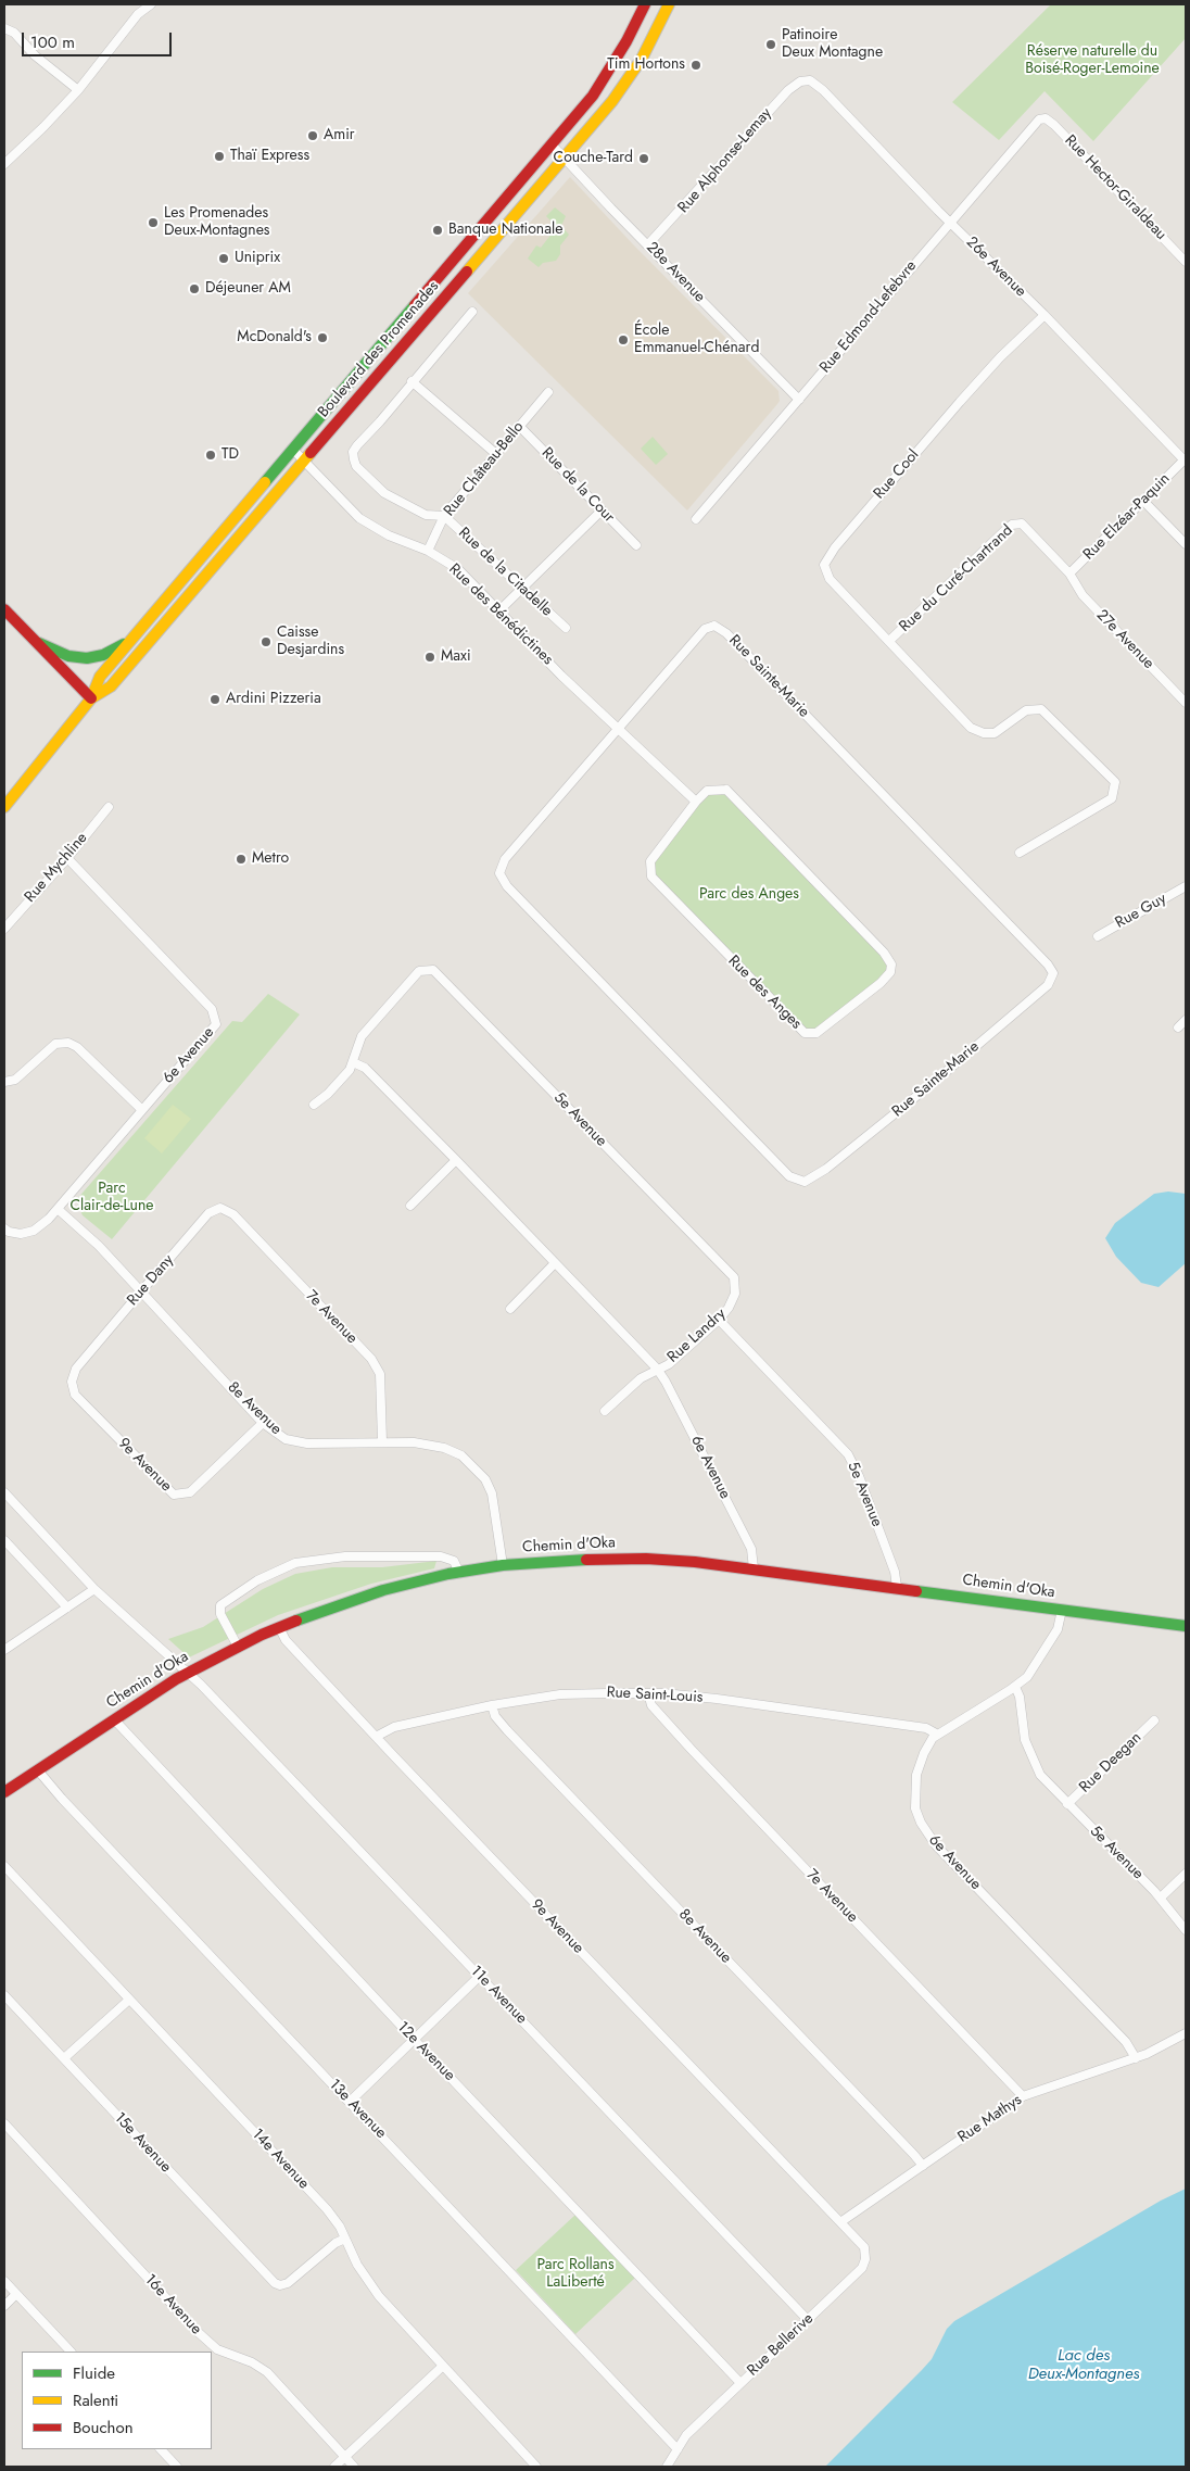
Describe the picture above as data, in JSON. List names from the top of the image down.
{
  "streets": {
    "street": [
      "Rue Alphonse-Lemay",
      "Rue Hector-Giraldeau",
      "26e Avenue",
      "28e Avenue",
      "Rue Edmond-Lefebvre",
      "Boulevard des Promenades",
      "Rue Château-Bello",
      "Rue Cool",
      "Rue de la Cour",
      "Rue Elzéar-Paquin",
      "Rue de la Citadelle",
      "Rue du Curé-Chartrand",
      "Rue des Bénédictines",
      "27e Avenue",
      "Rue Sainte-Marie",
      "Rue Mychline",
      "Rue Guy",
      "Rue des Anges",
      "6e Avenue",
      "5e Avenue",
      "Rue Dany",
      "7e Avenue",
      "Rue Landry",
      "8e Avenue",
      "9e Avenue",
      "Chemin d'Oka",
      "Rue Saint-Louis",
      "Rue Deegan",
      "11e Avenue",
      "12e Avenue",
      "13e Avenue",
      "Rue Mathys",
      "15e Avenue",
      "14e Avenue",
      "16e Avenue",
      "Rue Bellerive"
    ]
  },
  "crossings": [
    ["Rue Alphonse-Lemay", "26e Avenue"],
    ["Rue Alphonse-Lemay", "28e Avenue"],
    ["Rue Hector-Giraldeau", "Rue Edmond-Lefebvre"],
    ["26e Avenue", "Rue Edmond-Lefebvre"],
    ["26e Avenue", "Rue Cool"],
    ["26e Avenue", "Rue Elzéar-Paquin"],
    ["28e Avenue", "Rue Edmond-Lefebvre"],
    ["28e Avenue", "Boulevard des Promenades"],
    ["Boulevard des Promenades", "Rue des Bénédictines"],
    ["Rue Château-Bello", "Rue de la Cour"],
    ["Rue Château-Bello", "Rue de la Citadelle"],
    ["Rue Château-Bello", "Rue des Bénédictines"],
    ["Rue Cool", "Rue du Curé-Chartrand"],
    ["Rue Elzéar-Paquin", "Rue du Curé-Chartrand"],
    ["Rue Elzéar-Paquin", "27e Avenue"],
    ["Rue du Curé-Chartrand", "27e Avenue"],
    ["Rue des Bénédictines", "Rue Sainte-Marie"],
    ["Rue des Bénédictines", "Rue des Anges"],
    ["Rue Mychline", "6e Avenue"],
    ["6e Avenue", "5e Avenue"],
    ["6e Avenue", "Rue Landry"],
    ["6e Avenue", "8e Avenue"],
    ["6e Avenue", "Chemin d'Oka"],
    ["6e Avenue", "Rue Saint-Louis"],
    ["6e Avenue", "Rue Mathys"],
    ["5e Avenue", "Rue Landry"],
    ["5e Avenue", "Chemin d'Oka"],
    ["5e Avenue", "Rue Deegan"],
    ["Rue Dany", "7e Avenue"],
    ["Rue Dany", "8e Avenue"],
    ["Rue Dany", "9e Avenue"],
    ["7e Avenue", "8e Avenue"],
    ["7e Avenue", "Rue Saint-Louis"],
    ["7e Avenue", "Rue Mathys"],
    ["8e Avenue", "9e Avenue"],
    ["8e Avenue", "Chemin d'Oka"],
    ["8e Avenue", "Rue Saint-Louis"],
    ["8e Avenue", "Rue Mathys"],
    ["9e Avenue", "Chemin d'Oka"],
    ["9e Avenue", "Rue Saint-Louis"],
    ["9e Avenue", "Rue Mathys"],
    ["9e Avenue", "Rue Bellerive"],
    ["Chemin d'Oka", "11e Avenue"],
    ["Chemin d'Oka", "12e Avenue"],
    ["Chemin d'Oka", "13e Avenue"],
    ["11e Avenue", "Rue Bellerive"],
    ["12e Avenue", "Rue Bellerive"],
    ["13e Avenue", "Rue Bellerive"],
    ["Rue Mathys", "Rue Bellerive"],
    ["15e Avenue", "14e Avenue"]
  ],
  "water": ["Lac des Deux-Montagnes"],
  "parks": [
    "Réserve naturelle du Boisé-Roger-Lemoine",
    "Parc des Anges",
    "Parc Clair-de-Lune",
    "Parc Rollans LaLiberté"
  ],
  "places": [
    "Patinoire Deux Montagne",
    "Tim Hortons",
    "Amir",
    "Thaï Express",
    "Couche-Tard",
    "Les Promenades Deux-Montagnes",
    "Banque Nationale",
    "Uniprix",
    "Déjeuner AM",
    "McDonald's",
    "École Emmanuel-Chénard",
    "TD",
    "Caisse Desjardins",
    "Maxi",
    "Ardini Pizzeria",
    "Metro"
  ],
  "legend": ["Fluide", "Ralenti", "Bouchon"],
  "scale_bar": "100 m"
}
